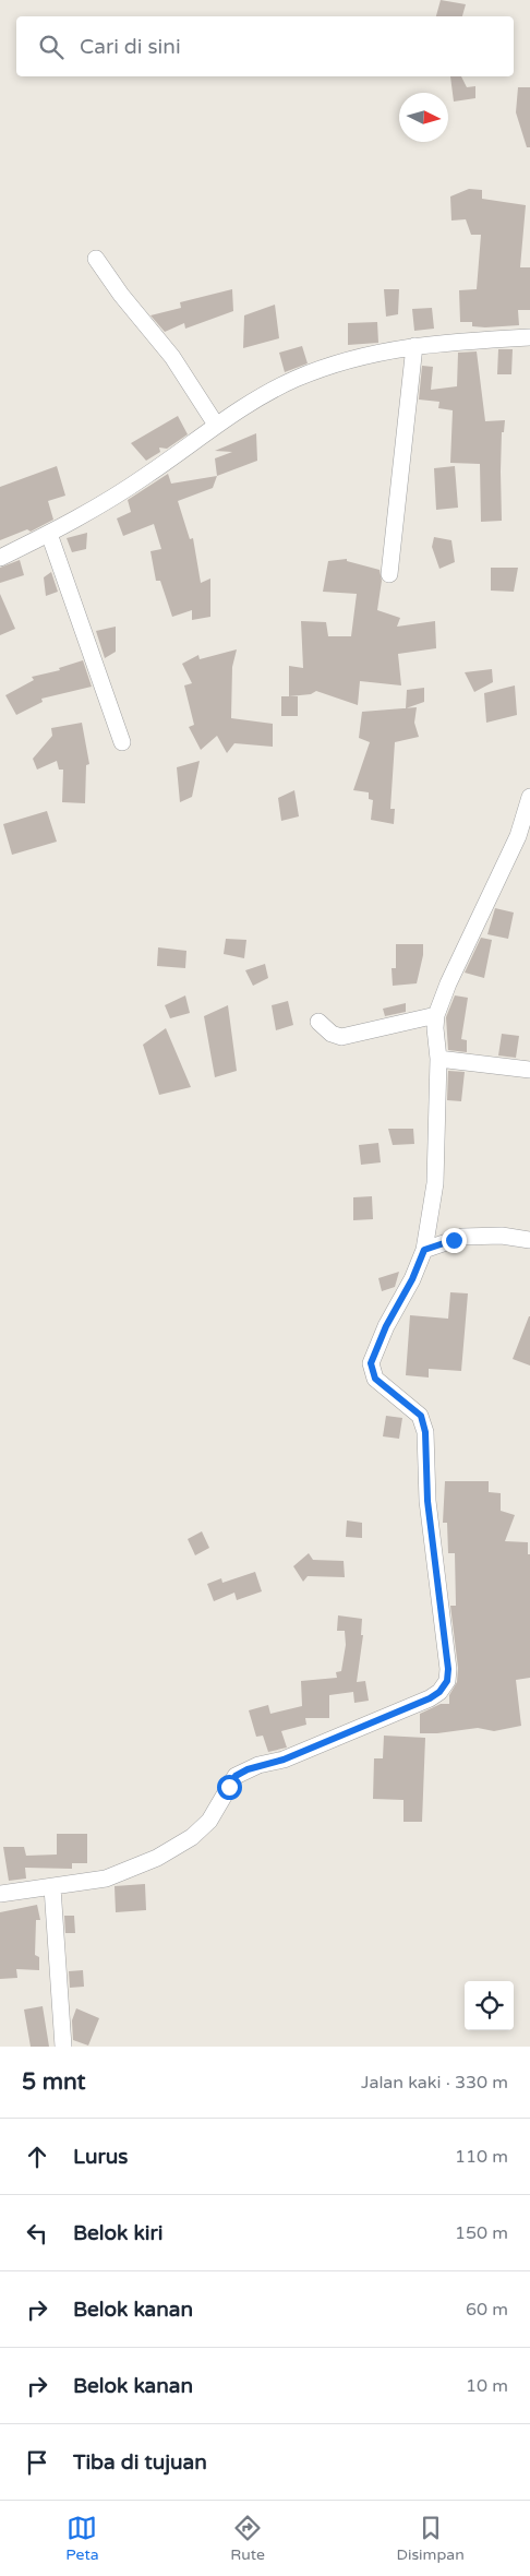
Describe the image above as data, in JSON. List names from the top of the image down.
{
  "north": "right",
  "page": {
    "search": "Cari di sini",
    "heading": ["5 mnt", "Jalan kaki · 330 m"],
    "list": [
      ["Lurus", "110 m"],
      ["Belok kiri", "150 m"],
      ["Belok kanan", "60 m"],
      ["Belok kanan", "10 m"],
      "Tiba di tujuan"
    ],
    "nav": ["Peta", "Rute", "Disimpan"]
  }
}
